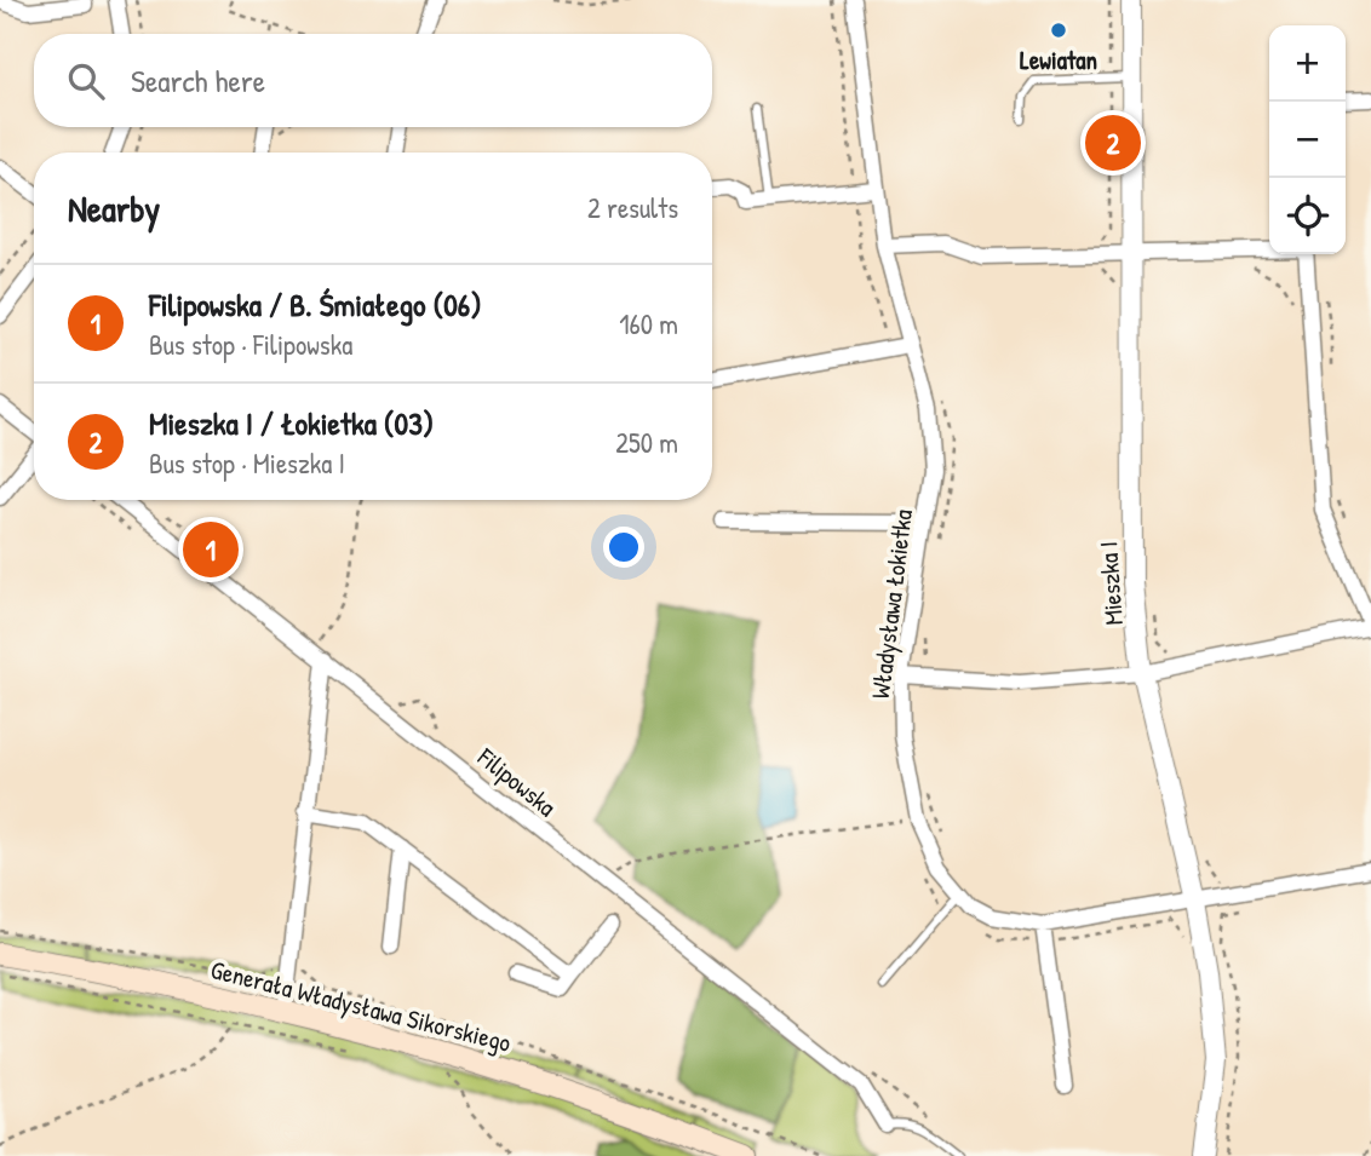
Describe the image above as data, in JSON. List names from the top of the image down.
{
  "streets": {
    "main road": ["Generała Władysława Sikorskiego"],
    "street": ["Mieszka I", "Władysława Łokietka", "Filipowska"]
  },
  "crossings": [
    ["Mieszka I", "Władysława Łokietka"]
  ],
  "places": ["Lewiatan"],
  "page": {
    "map_buttons": ["+", "−"],
    "search": "Search here",
    "pins": ["2", "1"],
    "heading": ["Nearby", "2 results"],
    "list": [
      {
        "mark": "1",
        "name": "Filipowska / B. Śmiałego (06)",
        "note": "Bus stop · Filipowska",
        "value": "160 m"
      },
      {
        "mark": "2",
        "name": "Mieszka I / Łokietka (03)",
        "note": "Bus stop · Mieszka I",
        "value": "250 m"
      }
    ]
  }
}
